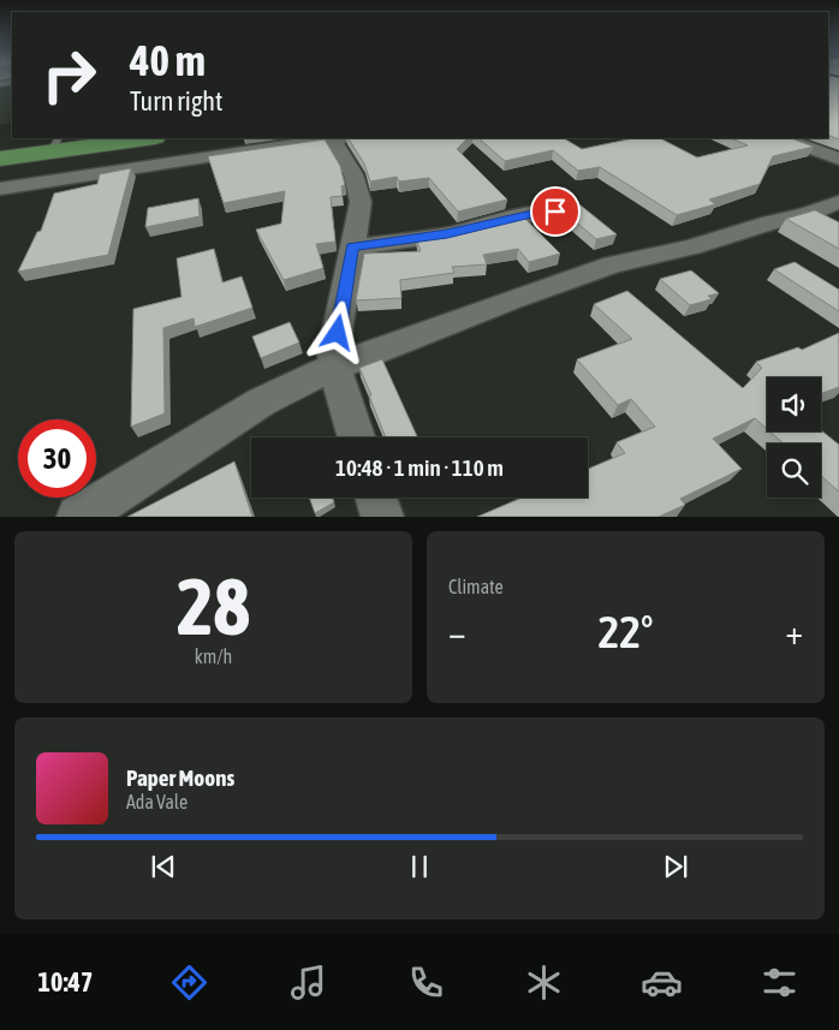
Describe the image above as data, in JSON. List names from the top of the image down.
{
  "page": {
    "turn": ["40 m", "Turn right"],
    "limit": "30",
    "trip": "10:48 · 1 min · 110 m",
    "tile": [
      ["28", "km/h"],
      "Climate"
    ],
    "heat": ["−", "22°", "+"],
    "song": ["Paper Moons", "Ada Vale"],
    "tabs": "10:47"
  }
}
